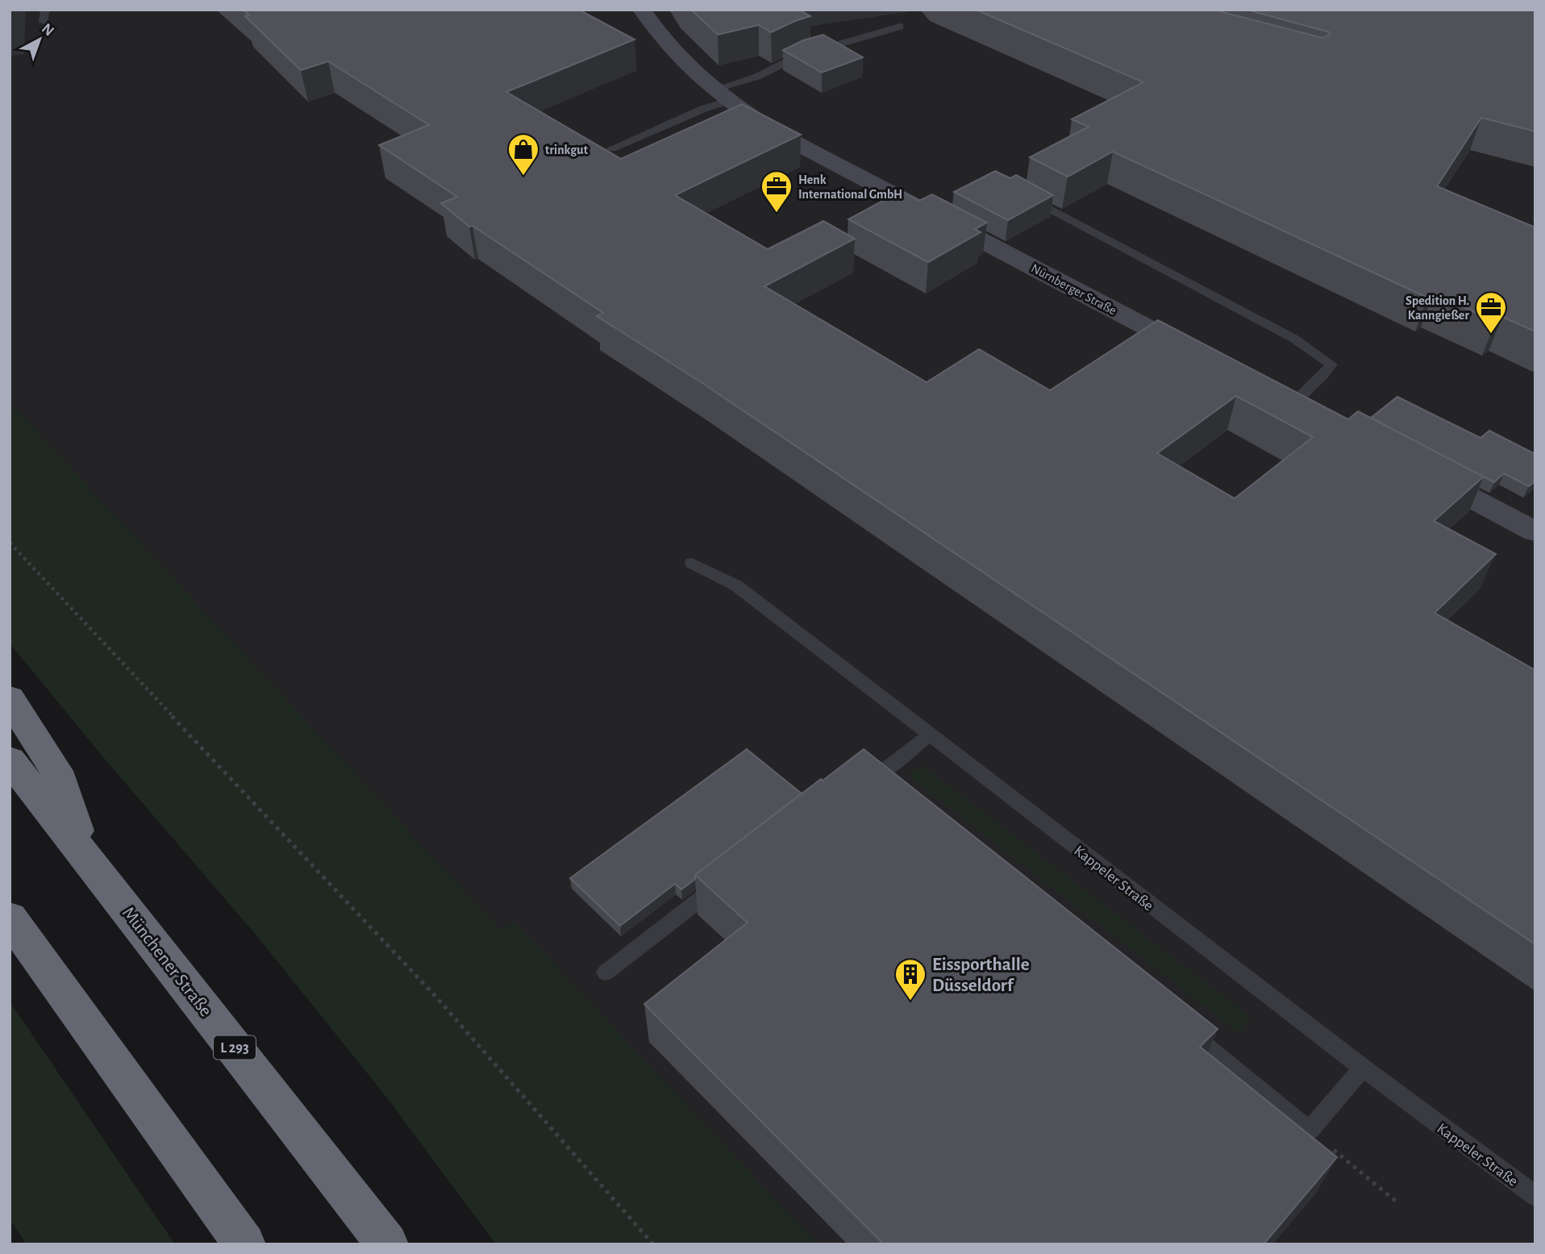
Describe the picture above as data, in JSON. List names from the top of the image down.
{
  "streets": {
    "highway": ["Münchener Straße", "L 293"],
    "street": ["Nürnberger Straße"],
    "lane": ["Kappeler Straße"]
  },
  "places": {
    "shop": ["trinkgut"],
    "office": ["Henk International GmbH", "Spedition H. Kanngießer"],
    "building": ["Eissporthalle Düsseldorf"]
  },
  "north": "top right"
}
